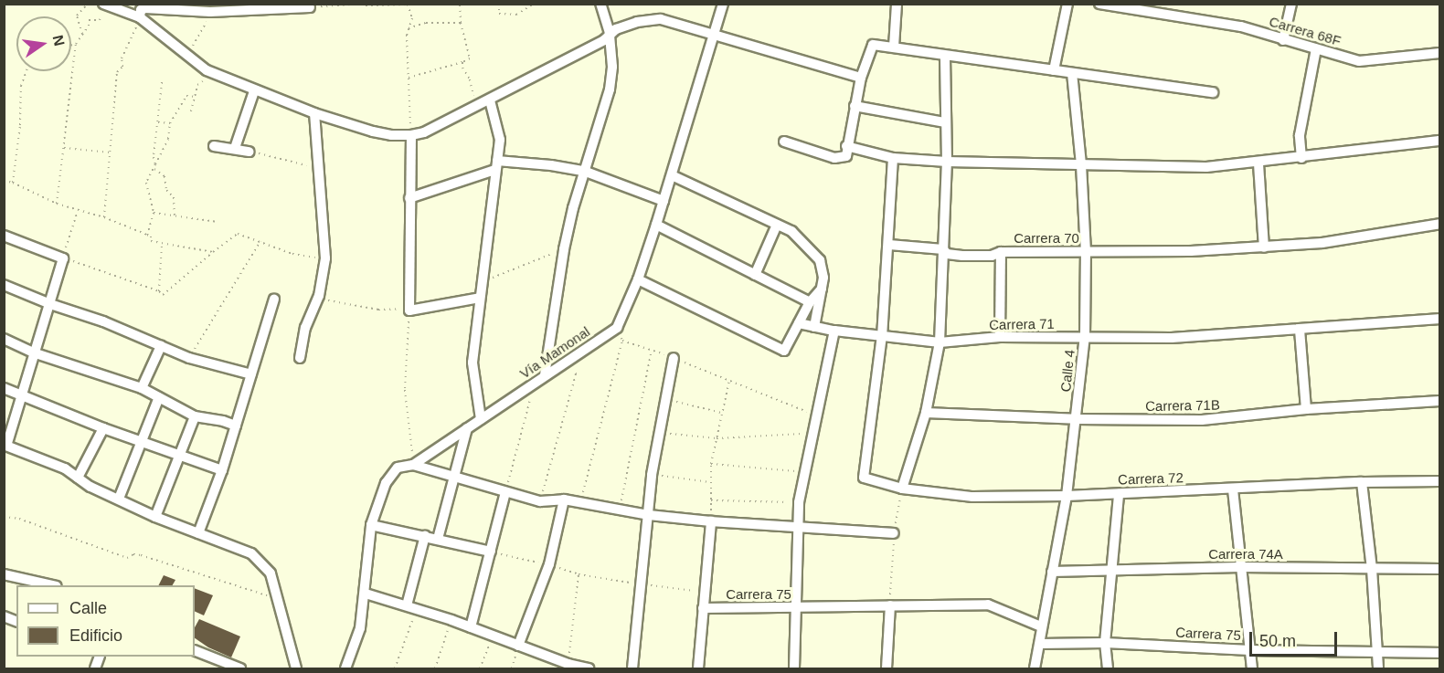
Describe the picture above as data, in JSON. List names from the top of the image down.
{
  "streets": {
    "street": [
      "Carrera 68F",
      "Carrera 70",
      "Carrera 71",
      "Vía Mamonal",
      "Calle 4",
      "Carrera 71B",
      "Carrera 72",
      "Carrera 74A",
      "Carrera 75"
    ]
  },
  "crossings": [
    ["Carrera 70", "Calle 4"],
    ["Carrera 71", "Calle 4"],
    ["Carrera 71", "Carrera 72"],
    ["Calle 4", "Carrera 71B"],
    ["Calle 4", "Carrera 72"],
    ["Calle 4", "Carrera 74A"],
    ["Calle 4", "Carrera 75"]
  ],
  "legend": ["Calle", "Edificio"],
  "scale_bar": "50 m",
  "north": "right"
}
